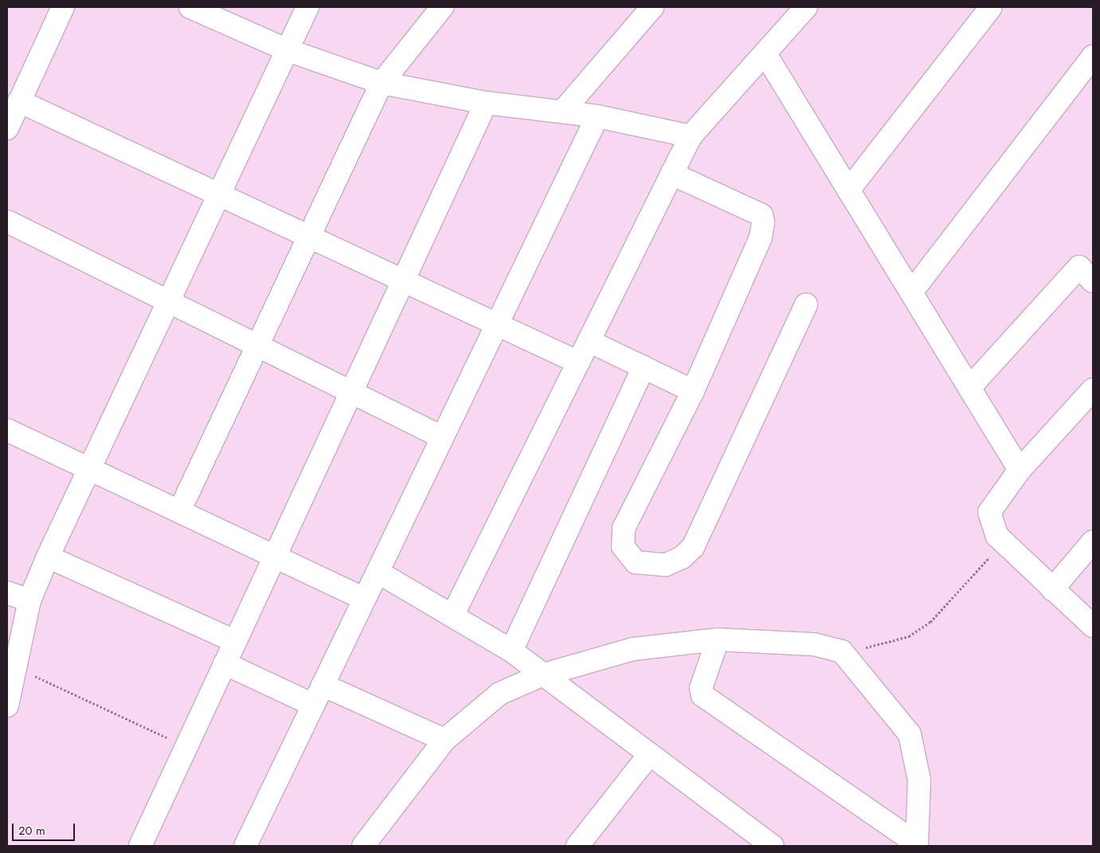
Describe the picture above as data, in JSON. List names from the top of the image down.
{
  "scale_bar": "20 m"
}
